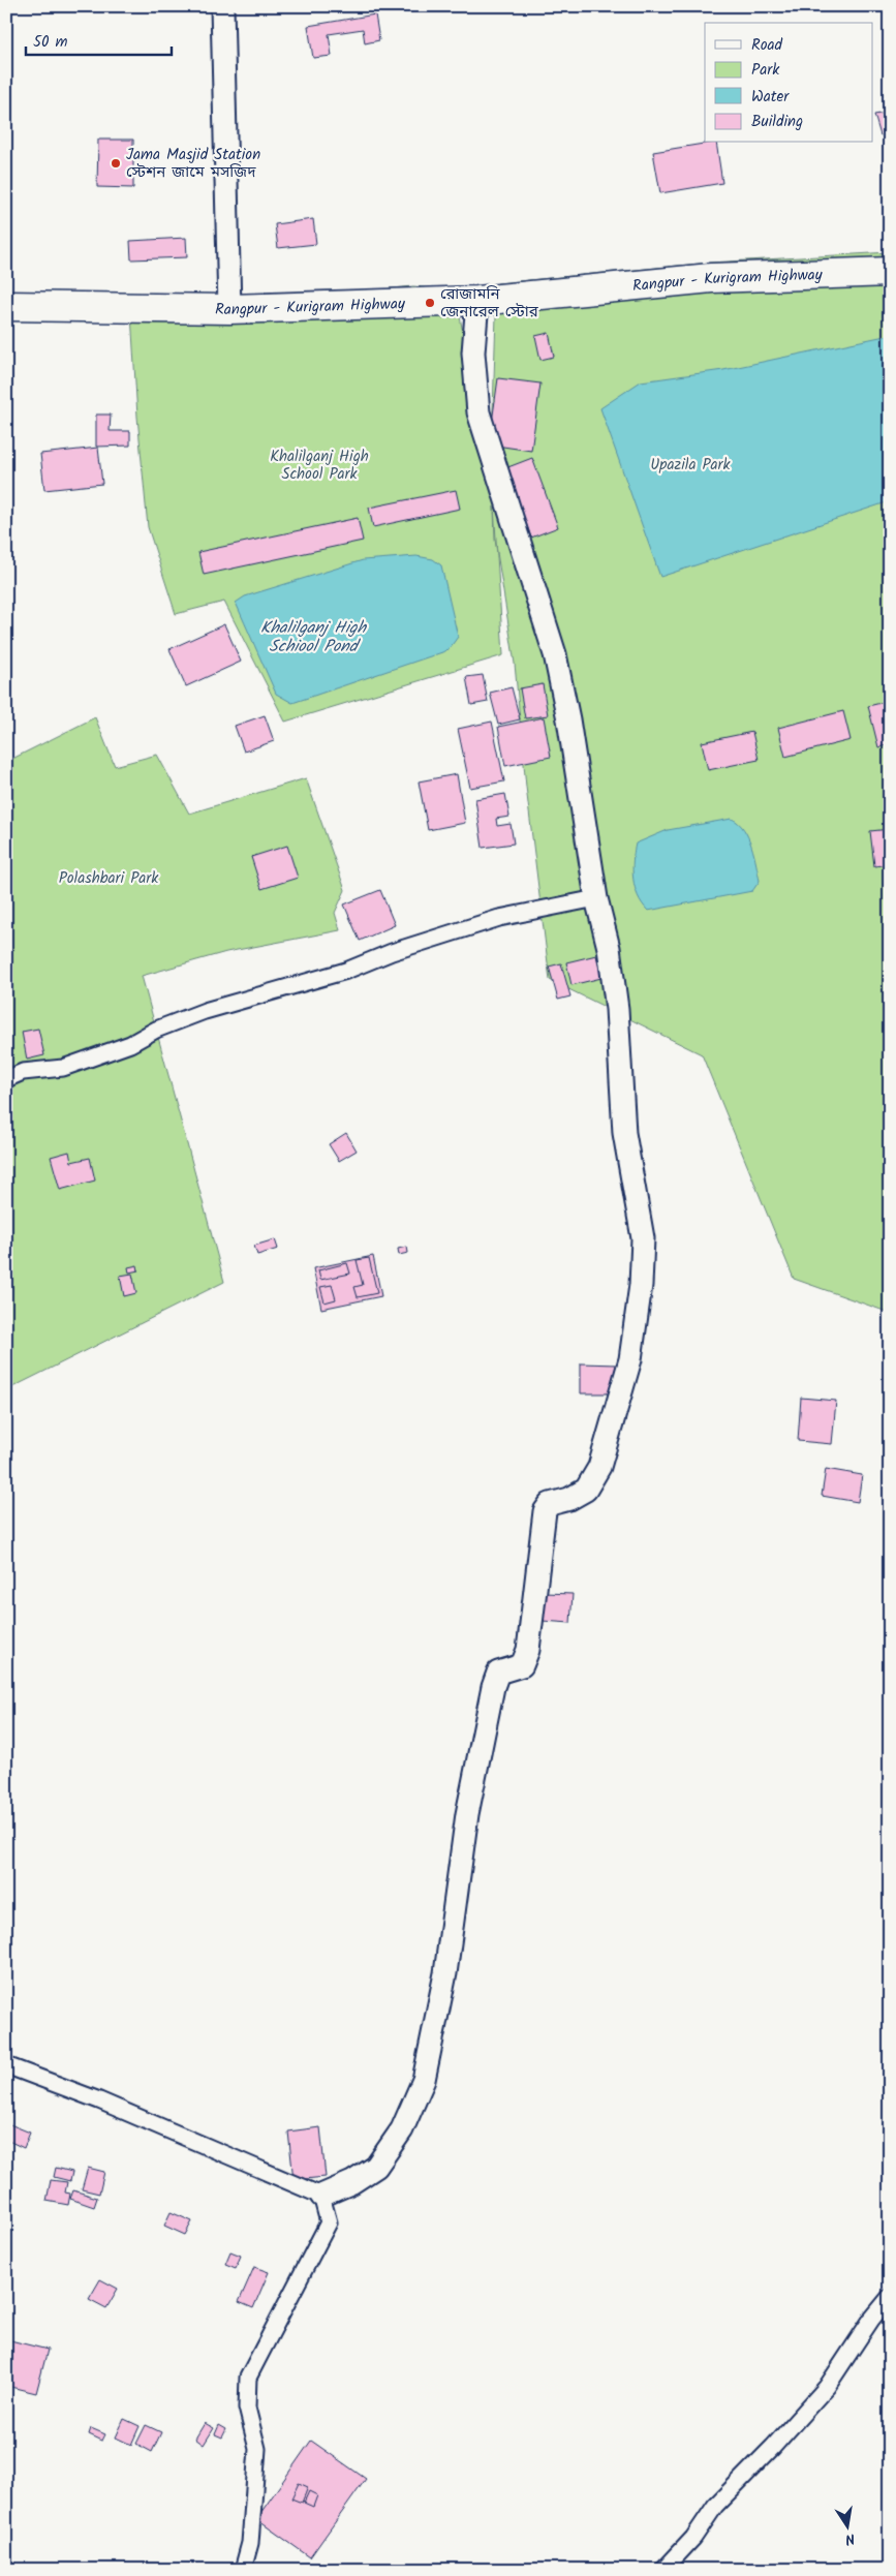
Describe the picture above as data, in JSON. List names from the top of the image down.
{
  "streets": {
    "highway": ["Rangpur - Kurigram Highway"]
  },
  "water": ["Khalilganj High Schiool Pond"],
  "parks": ["Khalilganj High School Park", "Upazila Park", "Polashbari Park"],
  "places": ["Jama Masjid Station স্টেশন জামে মসজিদ", "রোজামনি জেনারেল স্টোর"],
  "legend": [
    "Road",
    "Park",
    "Water",
    "Building"
  ],
  "scale_bar": "50 m",
  "north": "bottom"
}
